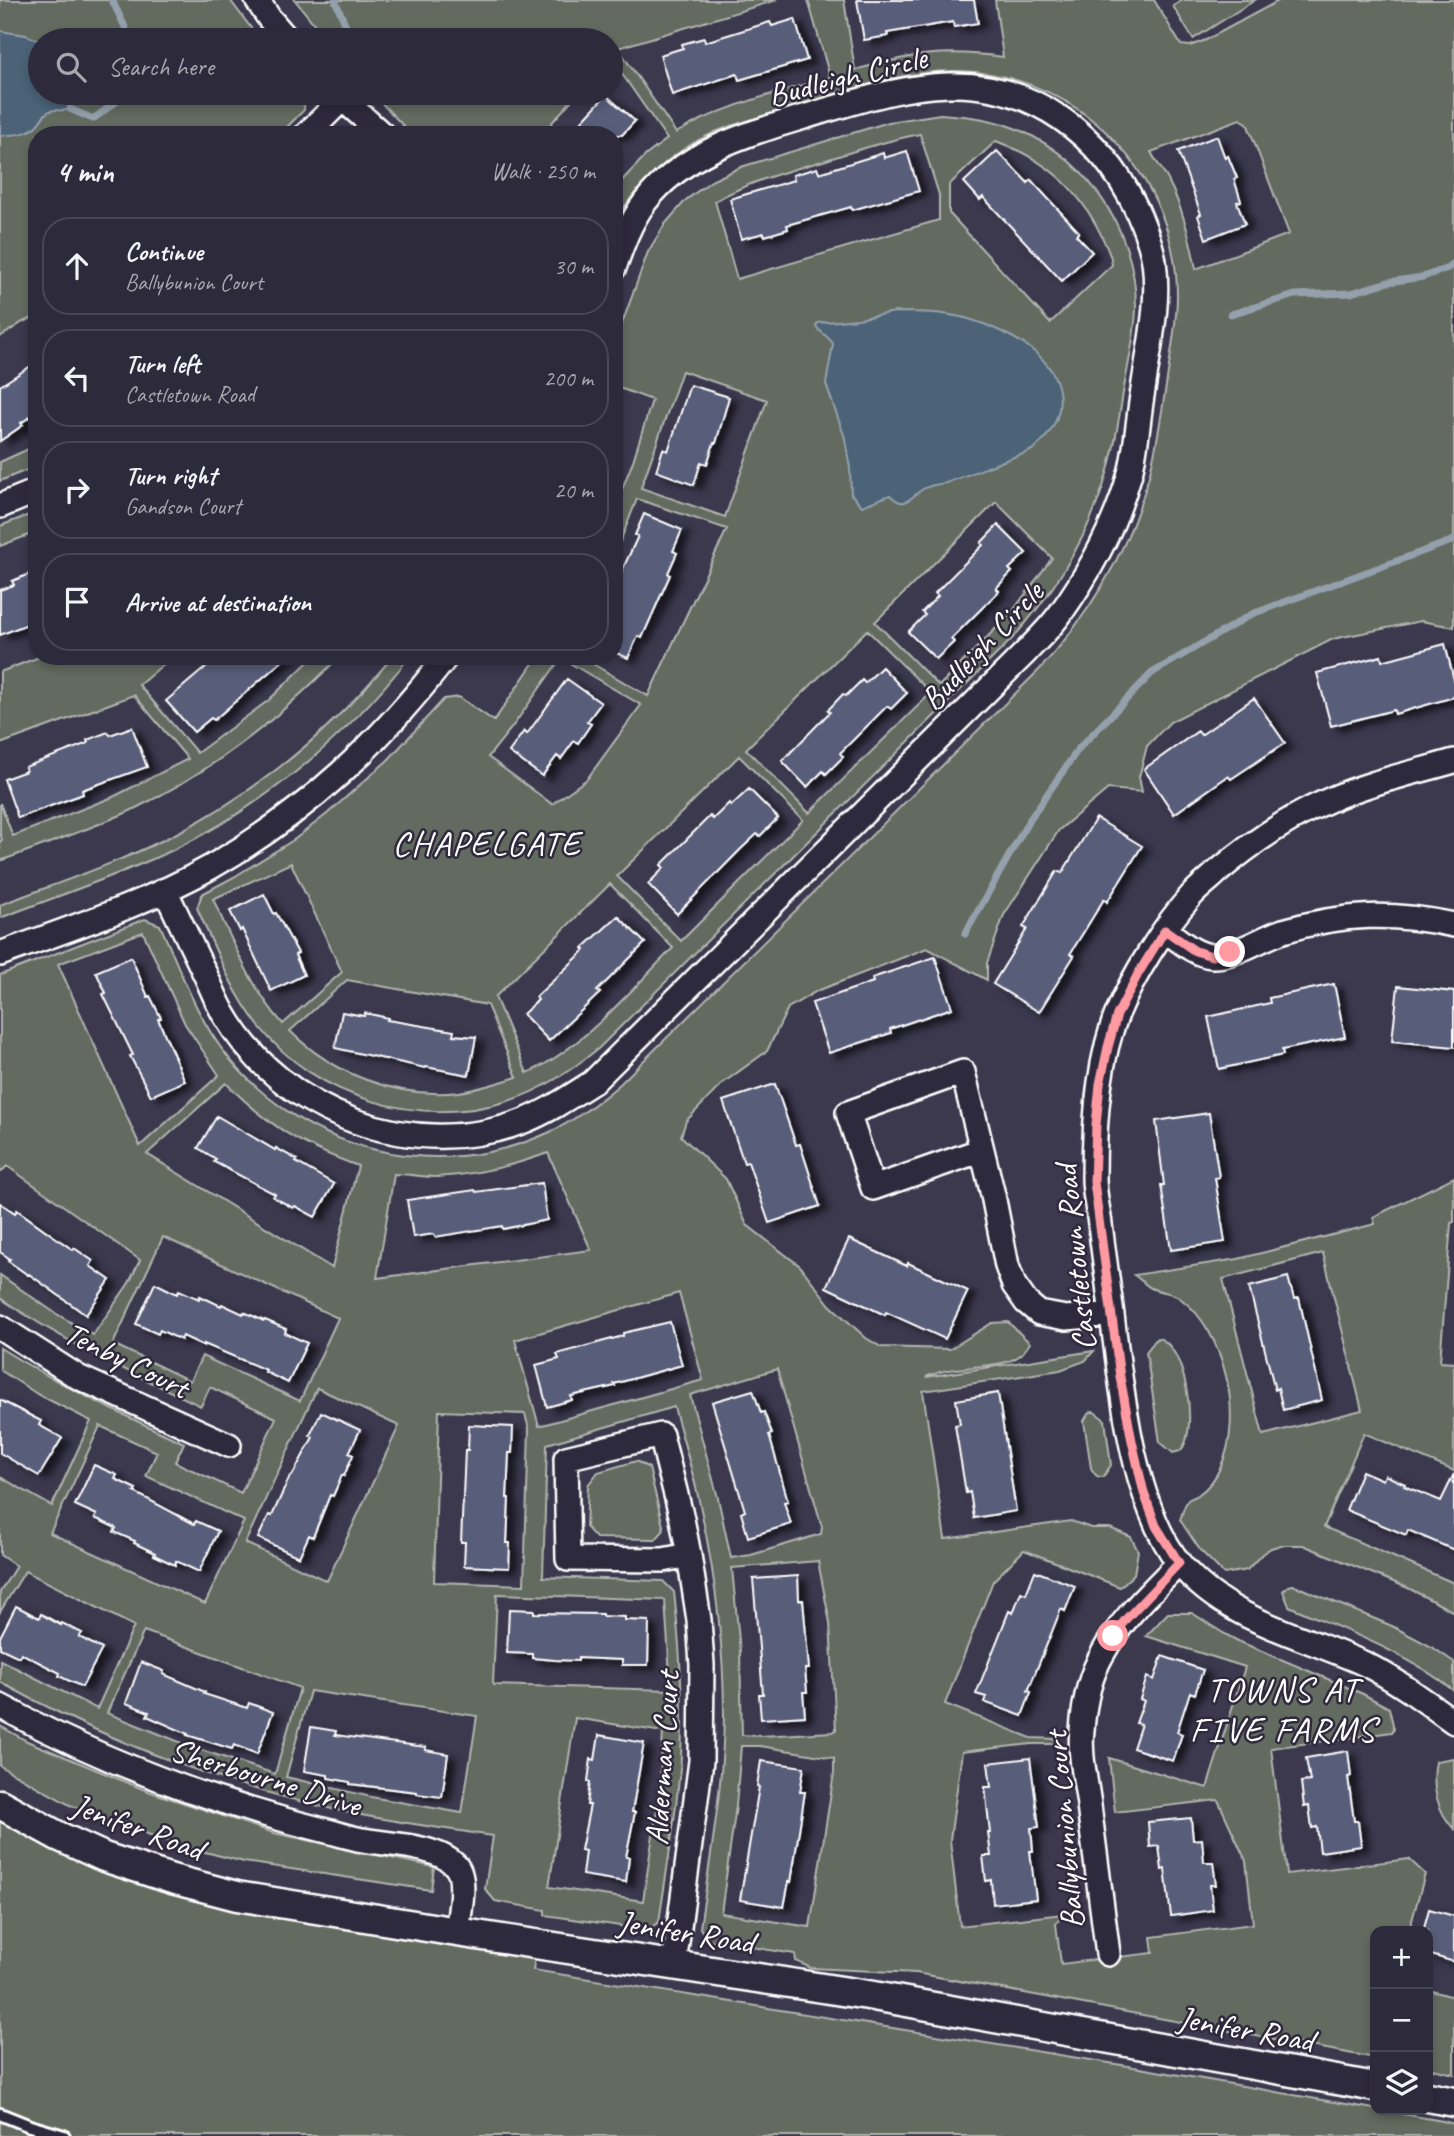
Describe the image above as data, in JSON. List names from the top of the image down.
{
  "streets": {
    "street": [
      "Budleigh Circle",
      "Castletown Road",
      "Tenby Court",
      "Alderman Court",
      "Sherbourne Drive",
      "Jenifer Road",
      "Ballybunion Court"
    ]
  },
  "crossings": [
    ["Castletown Road", "Ballybunion Court"],
    ["Alderman Court", "Jenifer Road"],
    ["Sherbourne Drive", "Jenifer Road"]
  ],
  "districts": ["CHAPELGATE", "TOWNS AT FIVE FARMS"],
  "page": {
    "search": "Search here",
    "heading": ["4 min", "Walk · 250 m"],
    "list": [
      ["Continue", "Ballybunion Court", "30 m"],
      ["Turn left", "Castletown Road", "200 m"],
      ["Turn right", "Gandson Court", "20 m"],
      "Arrive at destination"
    ],
    "map_buttons": ["+", "−"]
  }
}
